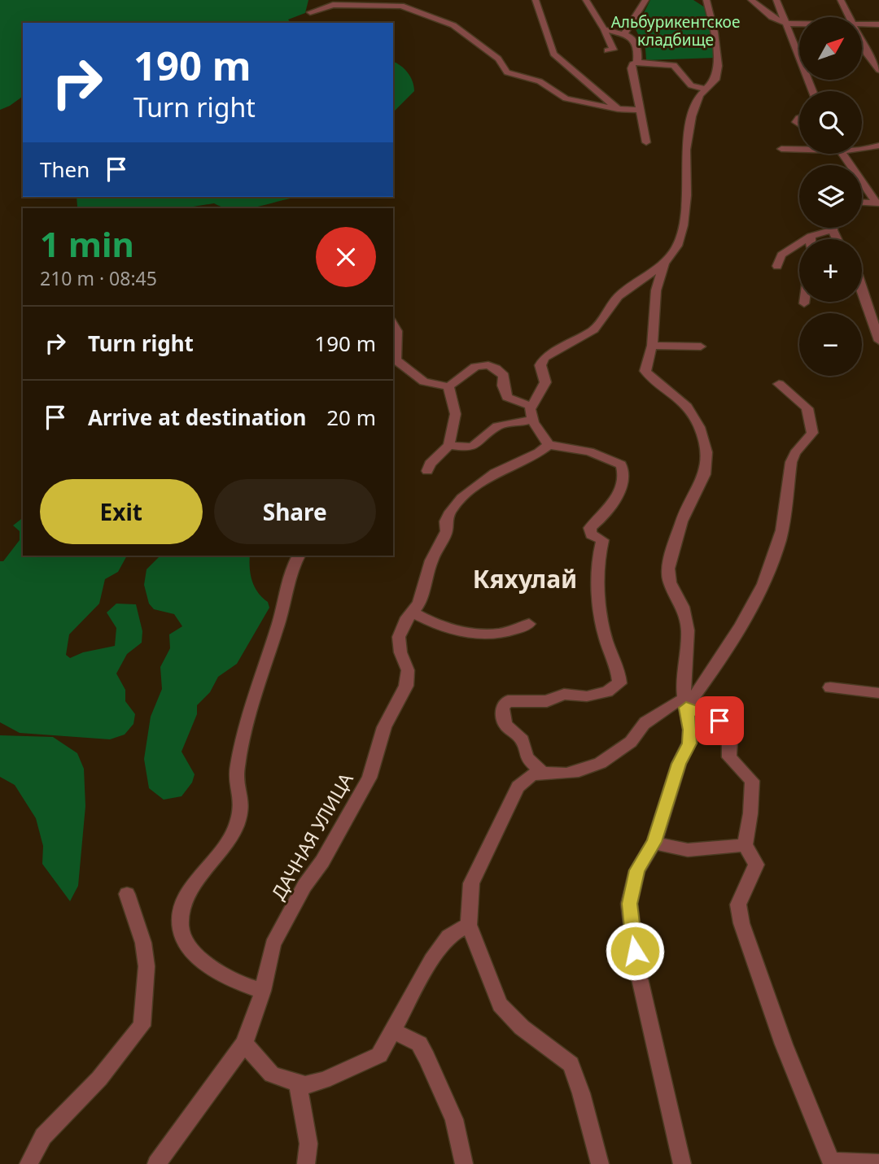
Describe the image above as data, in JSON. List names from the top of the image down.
{
  "streets": {
    "street": ["ДАЧНАЯ УЛИЦА"]
  },
  "districts": ["Кяхулай"],
  "parks": ["Альбурикентское кладбище"],
  "north": "top right",
  "page": {
    "map_buttons": ["+", "−"],
    "turn": ["190 m", "Turn right"],
    "then": "Then",
    "heading": ["1 min", "210 m · 08:45"],
    "list": [
      {
        "name": "Turn right",
        "value": "190 m"
      },
      {
        "name": "Arrive at destination",
        "value": "20 m"
      }
    ],
    "buttons": ["Exit", "Share"]
  }
}
